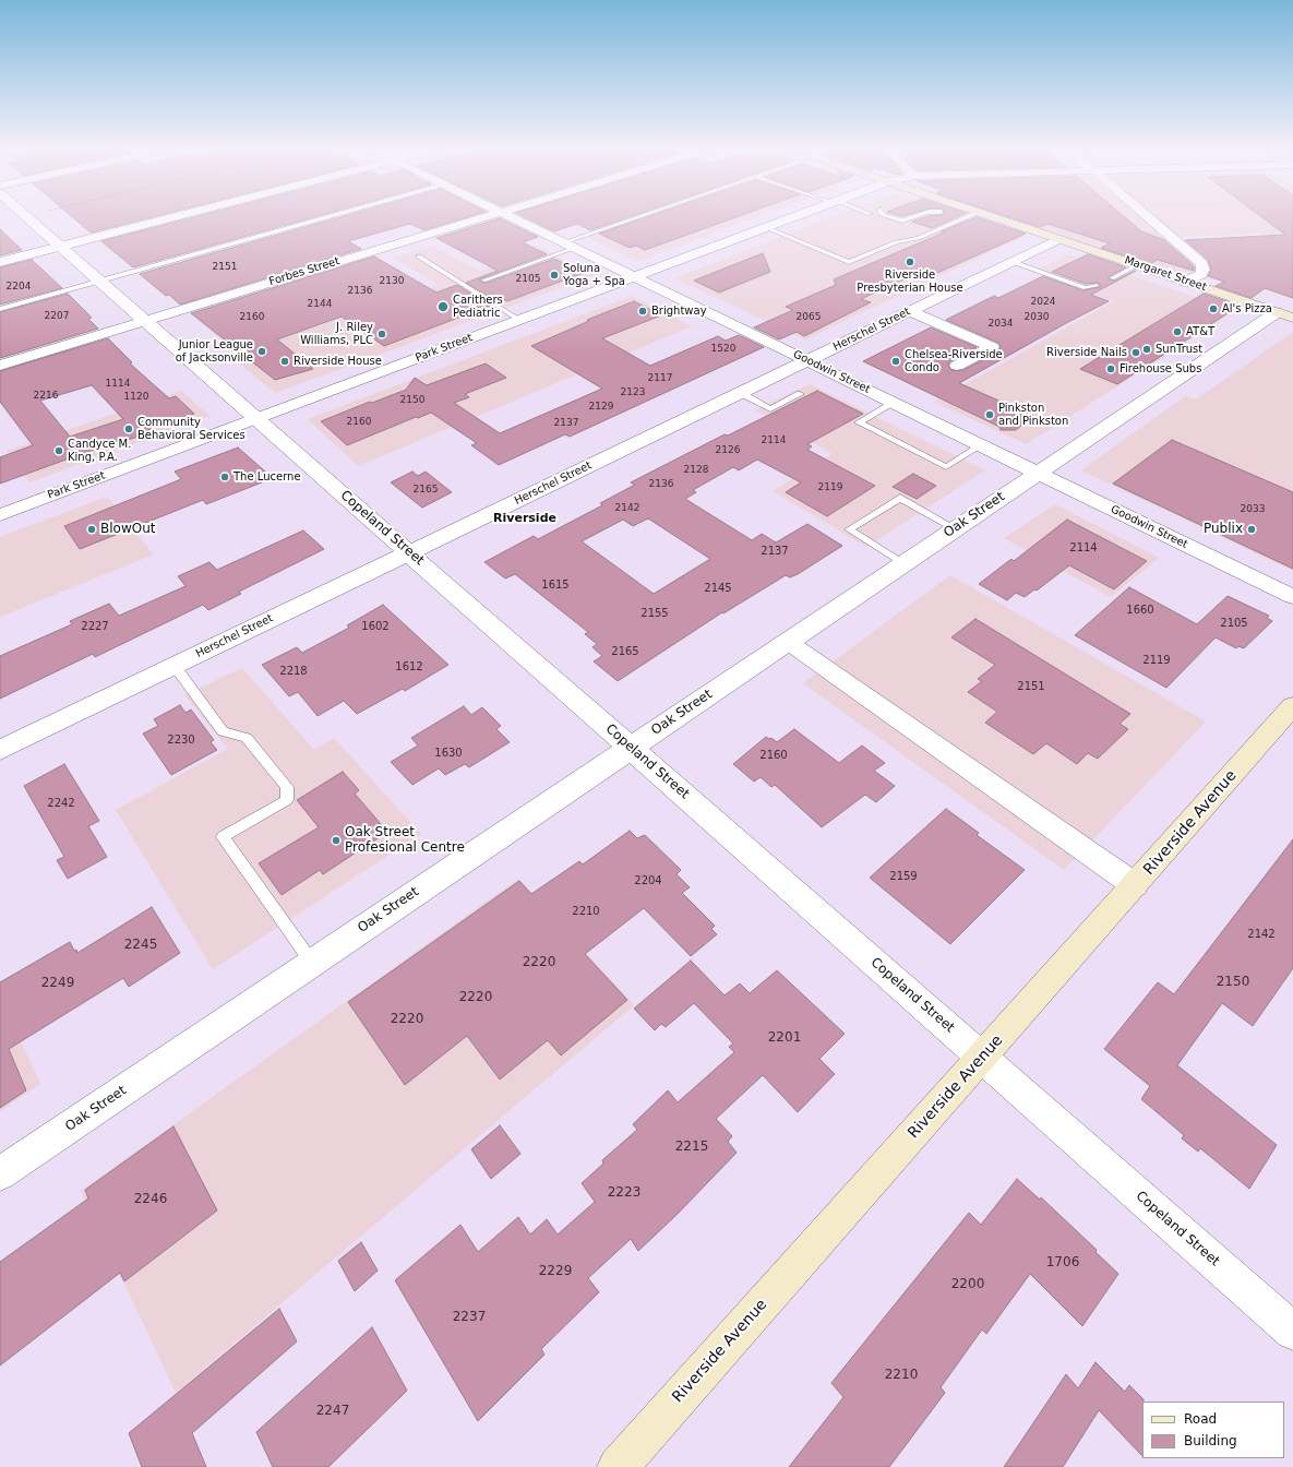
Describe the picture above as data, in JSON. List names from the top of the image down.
{
  "streets": {
    "main road": ["Margaret Street", "Riverside Avenue"],
    "street": [
      "Forbes Street",
      "Herschel Street",
      "Park Street",
      "Goodwin Street",
      "Oak Street",
      "Copeland Street"
    ]
  },
  "crossings": [
    ["Forbes Street", "Copeland Street"],
    ["Margaret Street", "Herschel Street"],
    ["Margaret Street", "Oak Street"],
    ["Herschel Street", "Goodwin Street"],
    ["Herschel Street", "Copeland Street"],
    ["Park Street", "Goodwin Street"],
    ["Park Street", "Copeland Street"],
    ["Goodwin Street", "Oak Street"],
    ["Oak Street", "Copeland Street"],
    ["Copeland Street", "Riverside Avenue"]
  ],
  "districts": ["Riverside"],
  "places": [
    "Riverside Presbyterian House",
    "Soluna Yoga + Spa",
    "Carithers Pediatric",
    "Al's Pizza",
    "Brightway",
    "AT&T",
    "J. Riley Williams, PLC",
    "SunTrust",
    "Junior League of Jacksonville",
    "Riverside Nails",
    "Riverside House",
    "Chelsea-Riverside Condo",
    "Firehouse Subs",
    "Pinkston and Pinkston",
    "Community Behavioral Services",
    "Candyce M. King, P.A.",
    "The Lucerne",
    "BlowOut",
    "Publix",
    "Oak Street Profesional Centre"
  ],
  "house_numbers": [
    "2151",
    "2105",
    "2130",
    "2204",
    "2136",
    "2024",
    "2144",
    "2207",
    "2160",
    "2065",
    "2030",
    "2034",
    "1520",
    "2117",
    "1114",
    "2123",
    "2216",
    "1120",
    "2150",
    "2129",
    "2160",
    "2137",
    "2114",
    "2126",
    "2128",
    "2136",
    "2119",
    "2165",
    "2142",
    "2033",
    "2114",
    "2137",
    "1615",
    "2145",
    "1660",
    "2155",
    "2105",
    "2227",
    "1602",
    "2165",
    "2119",
    "1612",
    "2218",
    "2151",
    "2230",
    "1630",
    "2160",
    "2242",
    "2159",
    "2204",
    "2210",
    "2142",
    "2245",
    "2220",
    "2150",
    "2249",
    "2220",
    "2220",
    "2201",
    "2215",
    "2223",
    "2246",
    "1706",
    "2229",
    "2200",
    "2237",
    "2210",
    "2247"
  ],
  "legend": ["Road", "Building"]
}
